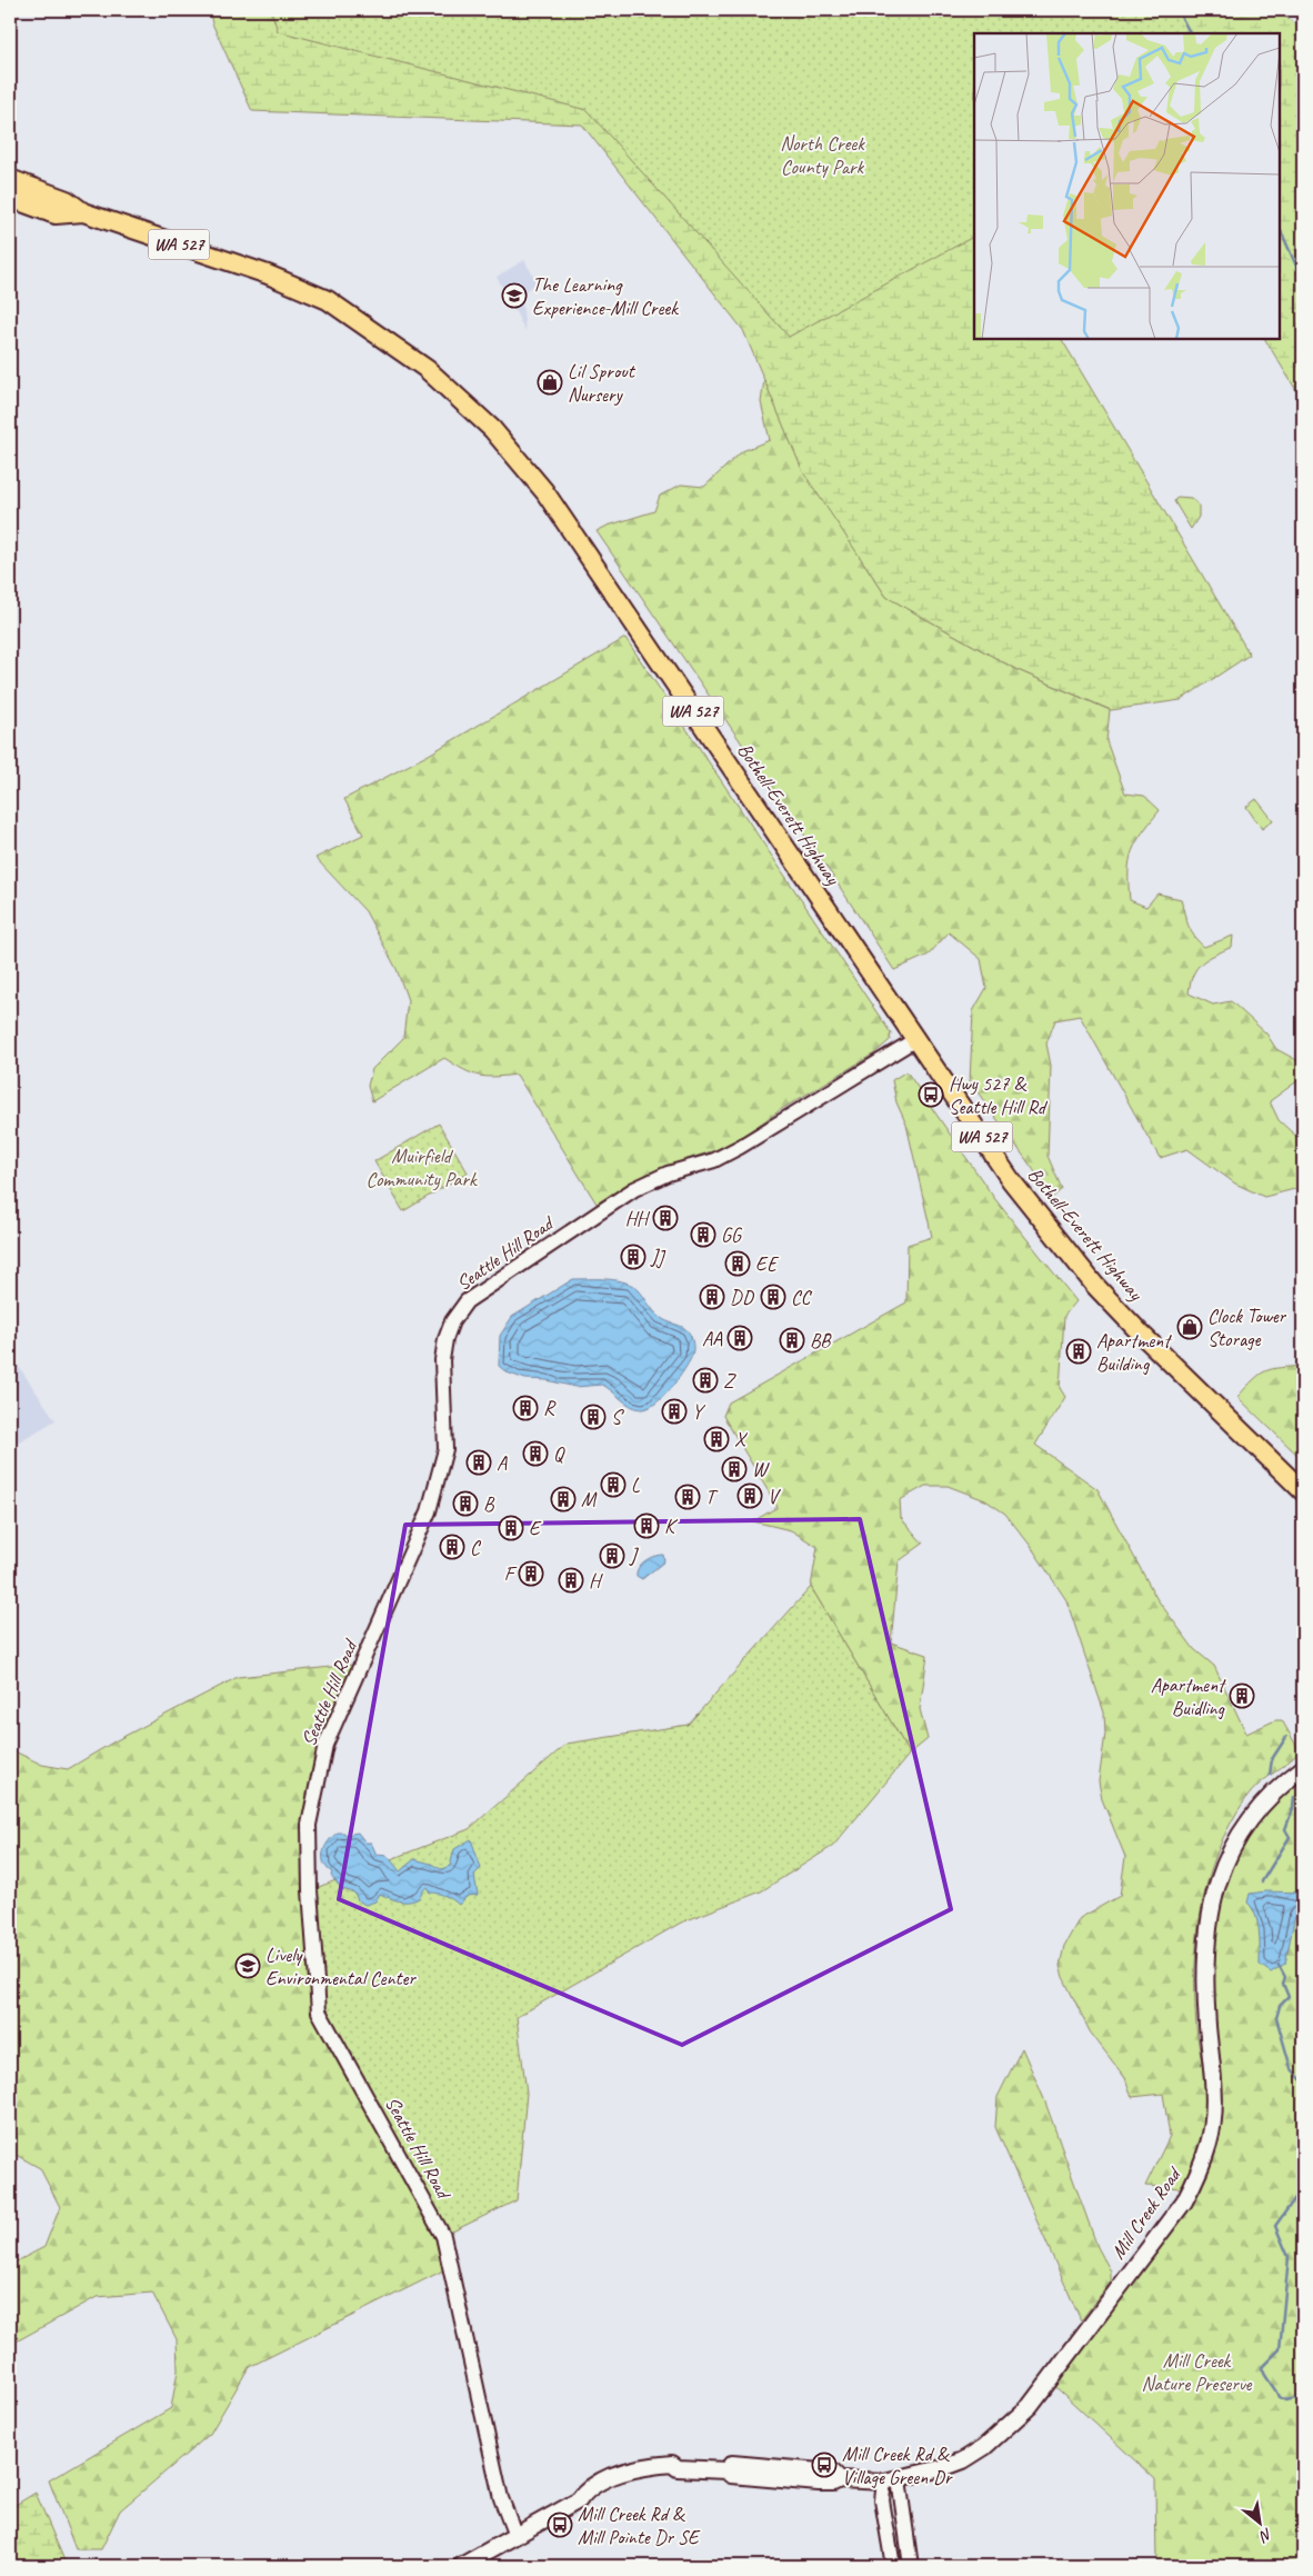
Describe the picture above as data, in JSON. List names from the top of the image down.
{
  "streets": {
    "main road": ["WA 527", "Bothell-Everett Highway", "Mill Creek Road"],
    "street": ["Seattle Hill Road"]
  },
  "crossings": [
    ["Bothell-Everett Highway", "Seattle Hill Road"],
    ["Seattle Hill Road", "Mill Creek Road"]
  ],
  "parks": ["North Creek County Park", "Muirfield Community Park", "Mill Creek Nature Preserve"],
  "places": {
    "school or university": ["The Learning Experience-Mill Creek", "Lively Environmental Center"],
    "shop": ["Lil Sprout Nursery", "Clock Tower Storage"],
    "bus stop": ["Hwy 527 & Seattle Hill Rd", "Mill Creek Rd & Village Green Dr", "Mill Creek Rd & Mill Pointe Dr SE"],
    "building": [
      "HH",
      "GG",
      "JJ",
      "EE",
      "DD",
      "CC",
      "AA",
      "BB",
      "Apartment Building",
      "Z",
      "R",
      "Y",
      "S",
      "X",
      "Q",
      "A",
      "W",
      "L",
      "V",
      "T",
      "M",
      "B",
      "K",
      "E",
      "C",
      "J",
      "F",
      "H",
      "Apartment Buidling"
    ]
  },
  "north": "bottom right"
}
